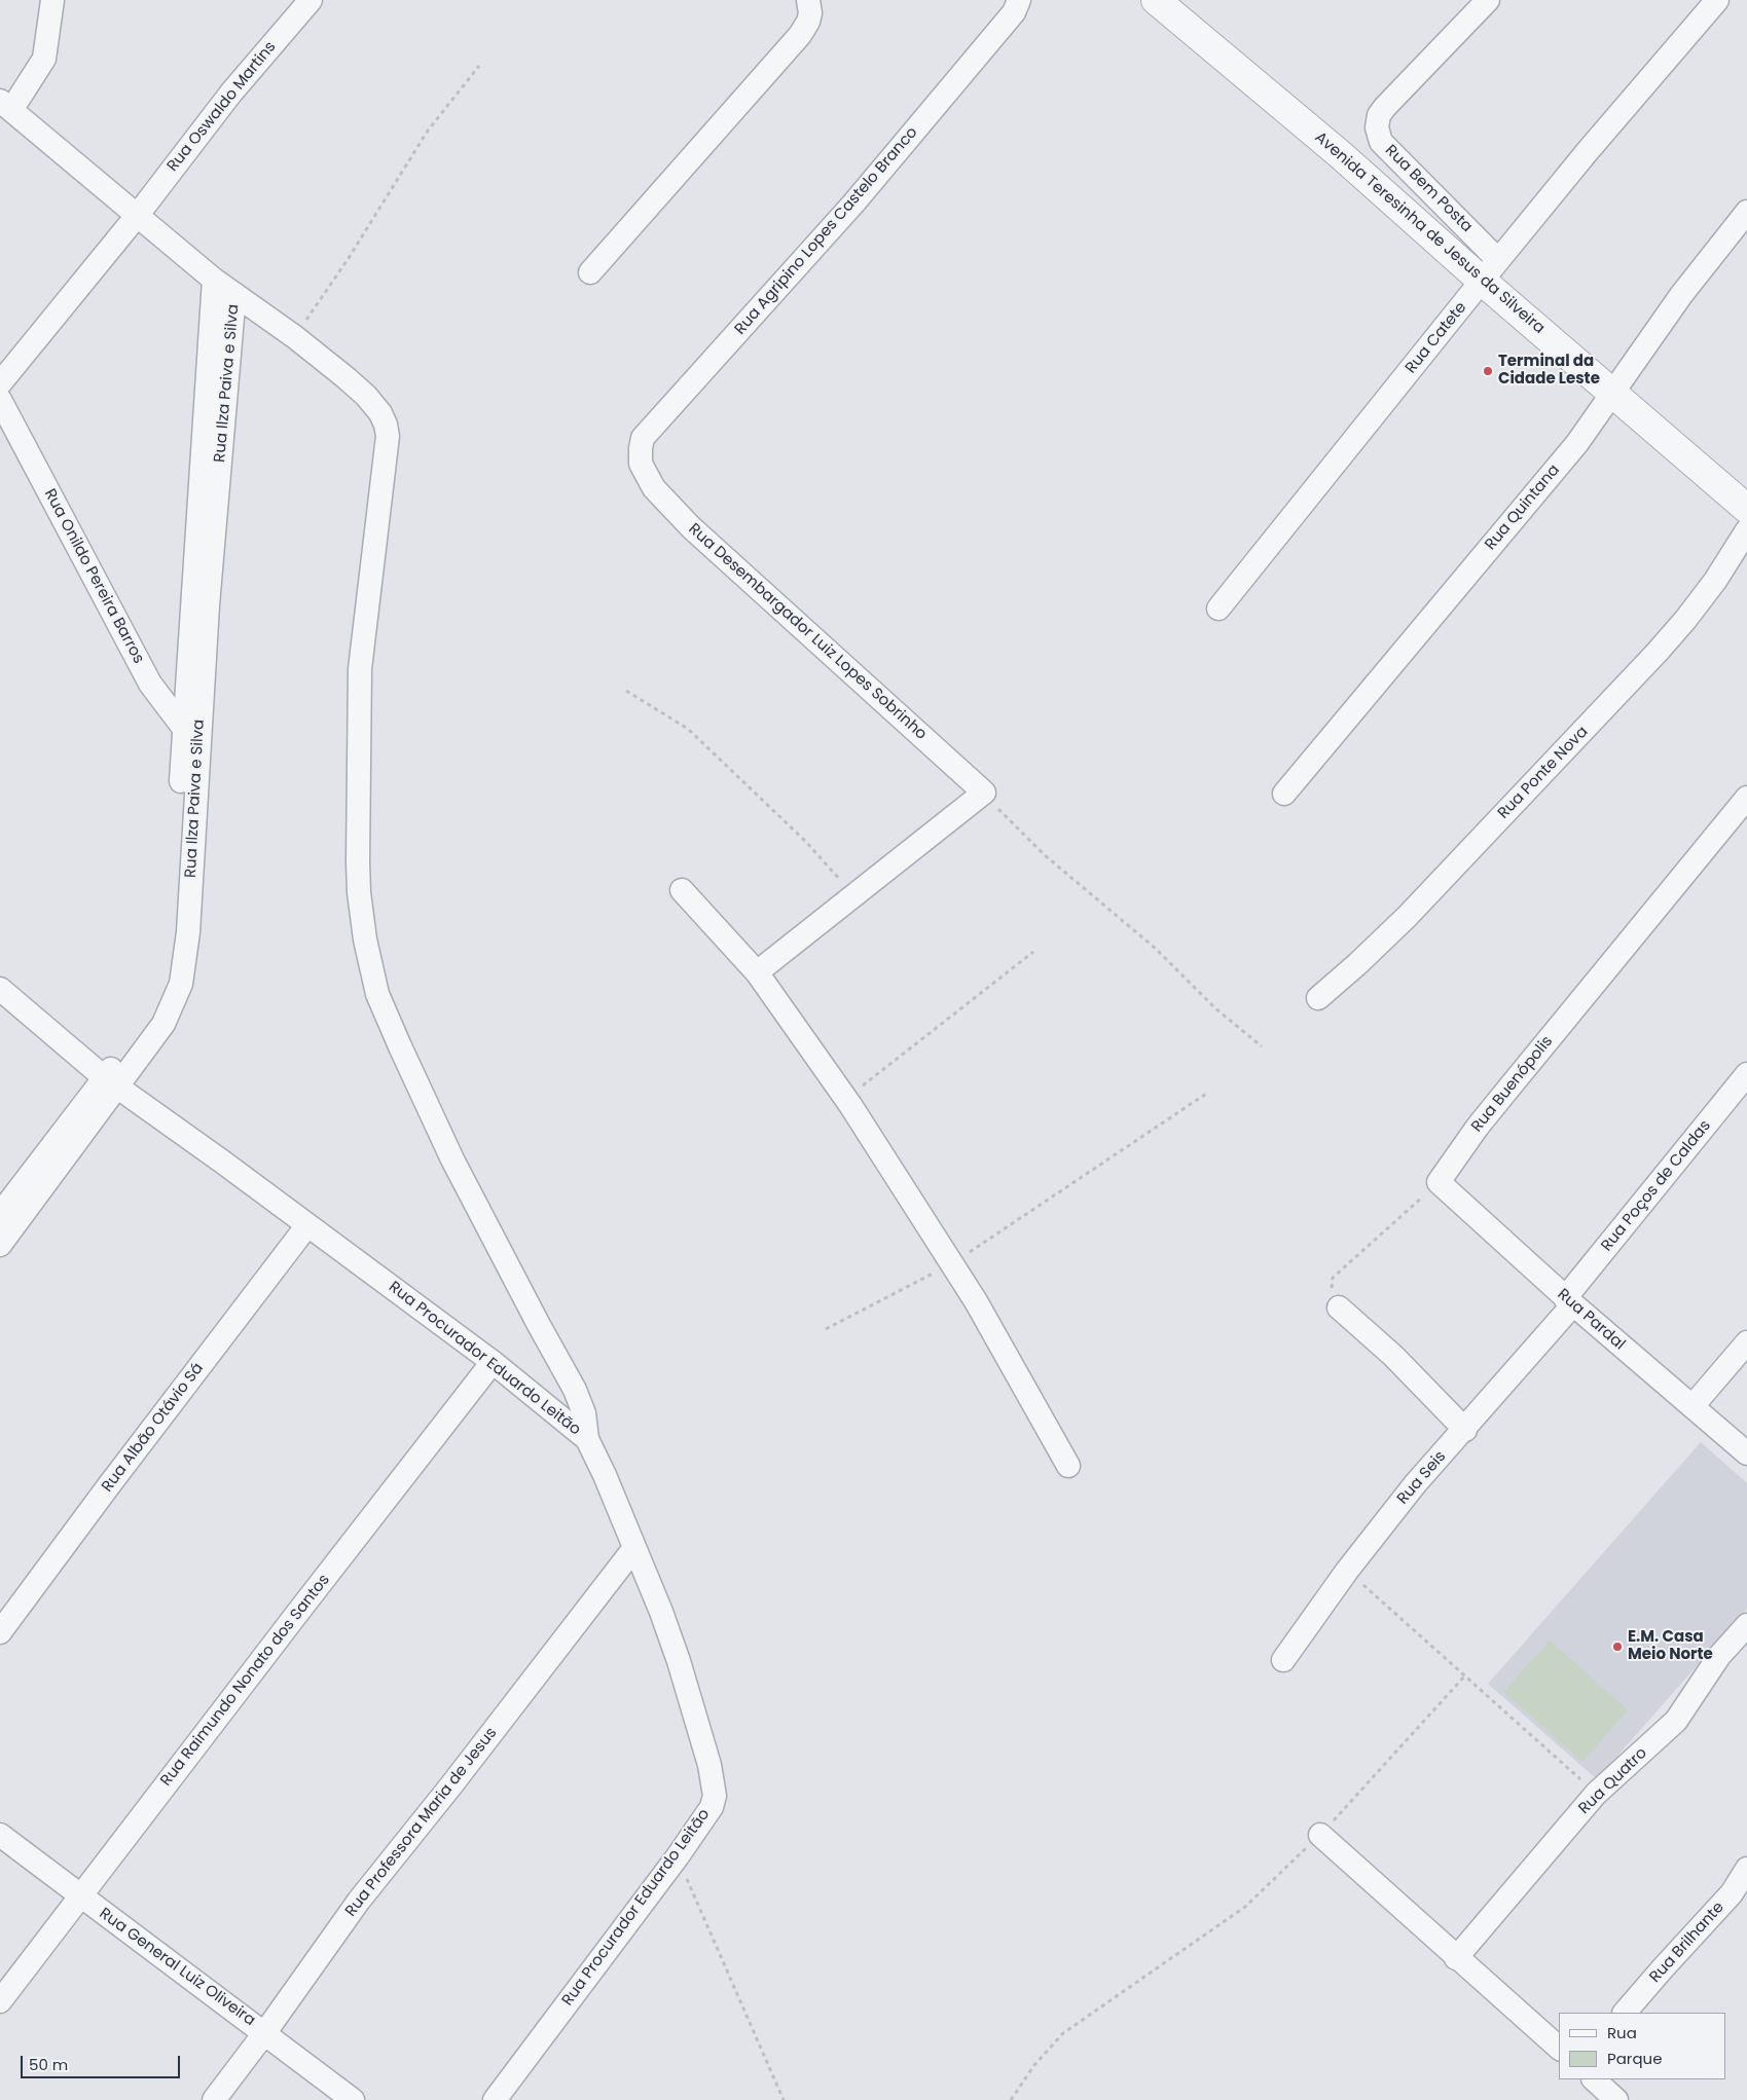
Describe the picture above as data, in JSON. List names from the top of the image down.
{
  "streets": {
    "street": [
      "Rua Oswaldo Martins",
      "Rua Bem Posta",
      "Rua Agripino Lopes Castelo Branco",
      "Avenida Teresinha de Jesus da Silveira",
      "Rua Catete",
      "Rua Ilza Paiva e Silva",
      "Rua Quintana",
      "Rua Onildo Pereira Barros",
      "Rua Desembargador Luiz Lopes Sobrinho",
      "Rua Ponte Nova",
      "Rua Buenópolis",
      "Rua Poços de Caldas",
      "Rua Pardal",
      "Rua Procurador Eduardo Leitão",
      "Rua Albão Otávio Sá",
      "Rua Seis",
      "Rua Raimundo Nonato dos Santos",
      "Rua Quatro",
      "Rua Professora Maria de Jesus",
      "Rua Brilhante",
      "Rua General Luiz Oliveira"
    ]
  },
  "crossings": [
    ["Rua Bem Posta", "Avenida Teresinha de Jesus da Silveira"],
    ["Rua Bem Posta", "Rua Catete"],
    ["Rua Agripino Lopes Castelo Branco", "Rua Desembargador Luiz Lopes Sobrinho"],
    ["Avenida Teresinha de Jesus da Silveira", "Rua Catete"],
    ["Avenida Teresinha de Jesus da Silveira", "Rua Quintana"],
    ["Rua Ilza Paiva e Silva", "Rua Onildo Pereira Barros"],
    ["Rua Ilza Paiva e Silva", "Rua Procurador Eduardo Leitão"],
    ["Rua Buenópolis", "Rua Pardal"],
    ["Rua Poços de Caldas", "Rua Pardal"],
    ["Rua Poços de Caldas", "Rua Seis"],
    ["Rua Pardal", "Rua Seis"],
    ["Rua Procurador Eduardo Leitão", "Rua Albão Otávio Sá"],
    ["Rua Procurador Eduardo Leitão", "Rua Raimundo Nonato dos Santos"],
    ["Rua Procurador Eduardo Leitão", "Rua Professora Maria de Jesus"],
    ["Rua Raimundo Nonato dos Santos", "Rua General Luiz Oliveira"],
    ["Rua Professora Maria de Jesus", "Rua General Luiz Oliveira"]
  ],
  "places": ["Terminal da Cidade Leste", "E.M. Casa Meio Norte"],
  "legend": ["Rua", "Parque"],
  "scale_bar": "50 m"
}
